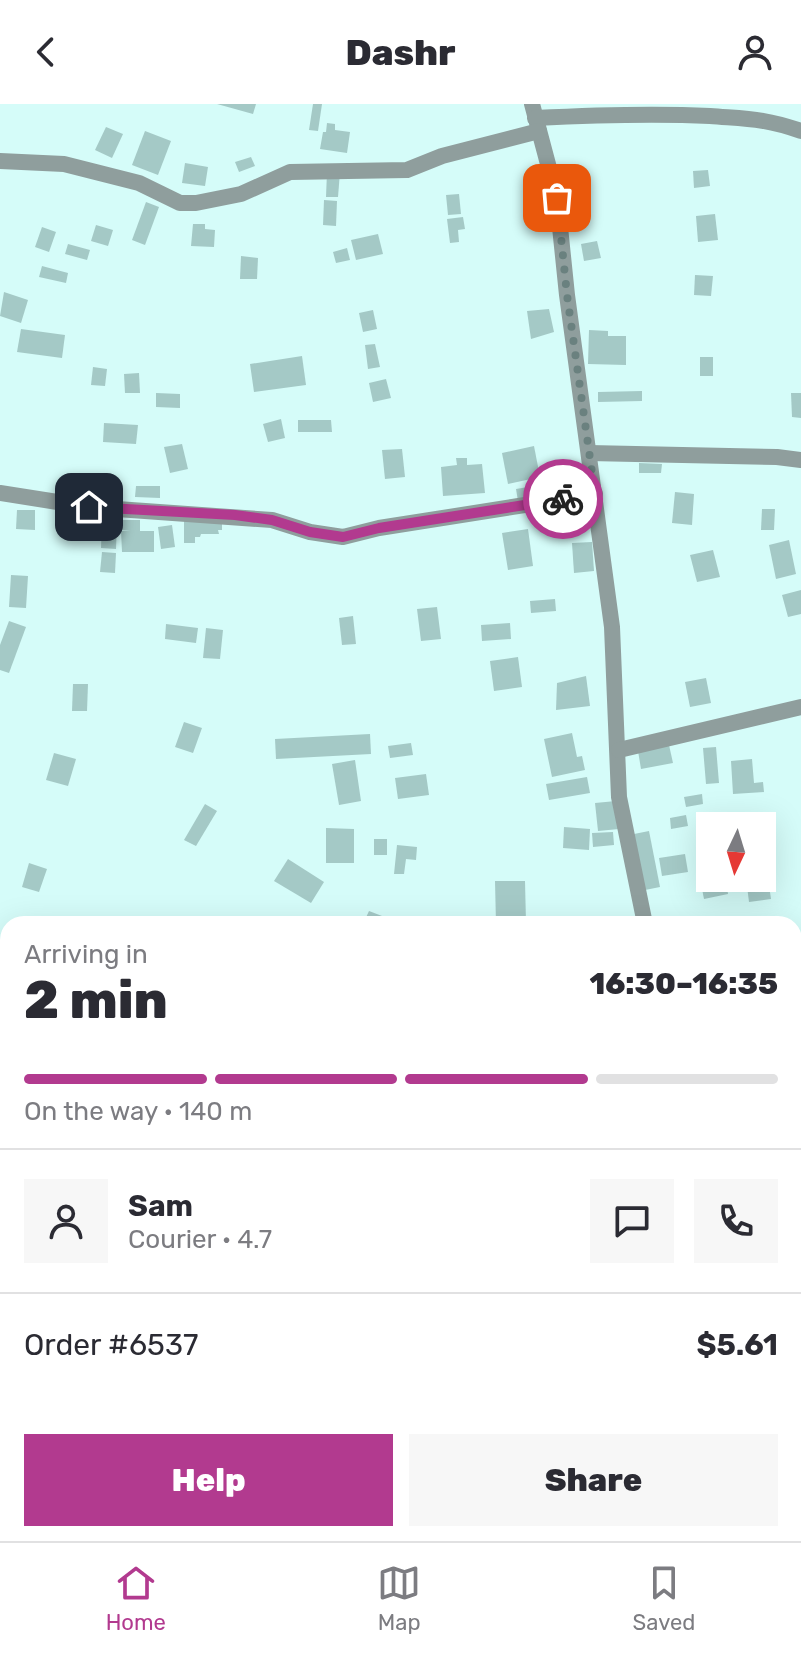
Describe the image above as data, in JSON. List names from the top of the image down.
{
  "north": "bottom",
  "page": {
    "header": "Dashr",
    "heading": ["2 min", "Arriving in", "16:30–16:35"],
    "panel": [
      "Sam",
      "Courier · 4.7",
      "Order #6537",
      "$5.61"
    ],
    "bar": "On the way · 140 m",
    "buttons": ["Help", "Share"],
    "tabs": ["Home", "Map", "Saved"]
  }
}
